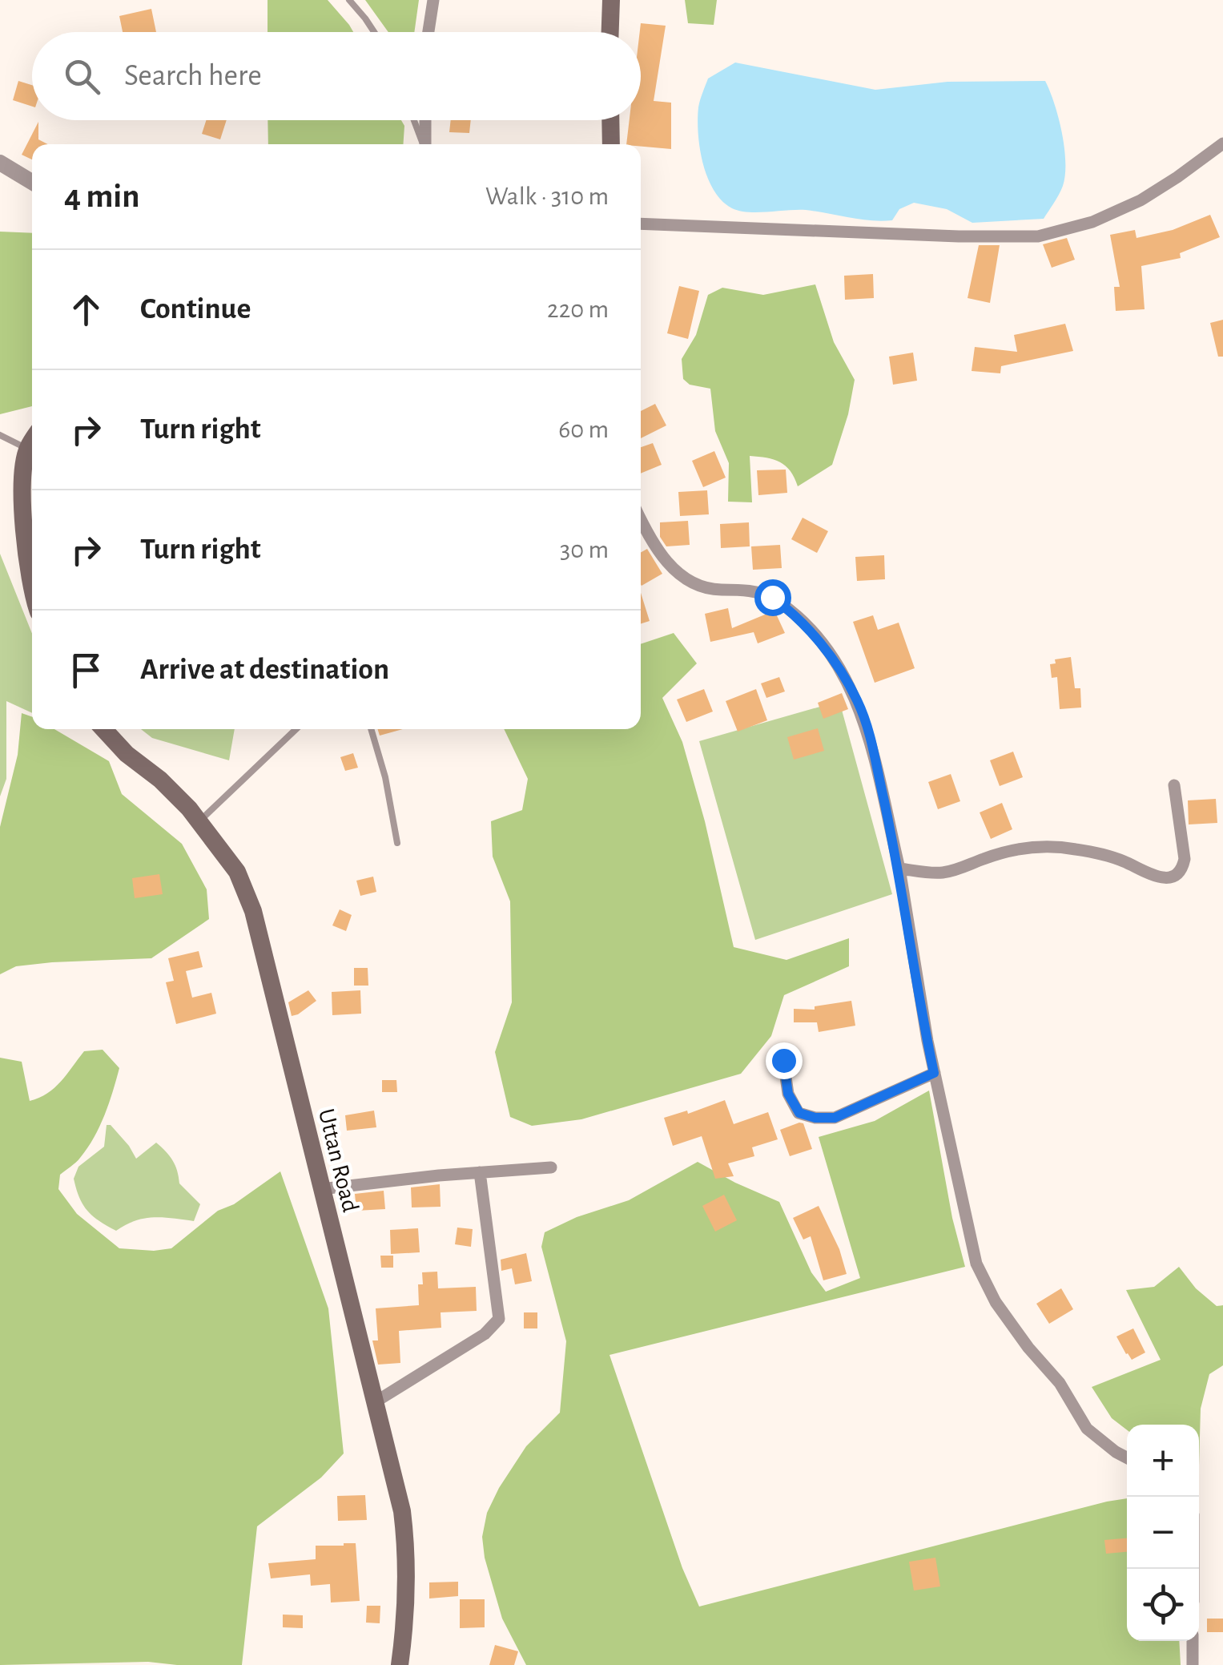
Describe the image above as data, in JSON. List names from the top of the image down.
{
  "streets": {
    "main road": ["Uttan Road"]
  },
  "page": {
    "search": "Search here",
    "heading": ["4 min", "Walk · 310 m"],
    "list": [
      ["Continue", "220 m"],
      ["Turn right", "60 m"],
      ["Turn right", "30 m"],
      "Arrive at destination"
    ],
    "map_buttons": ["+", "−"]
  }
}
